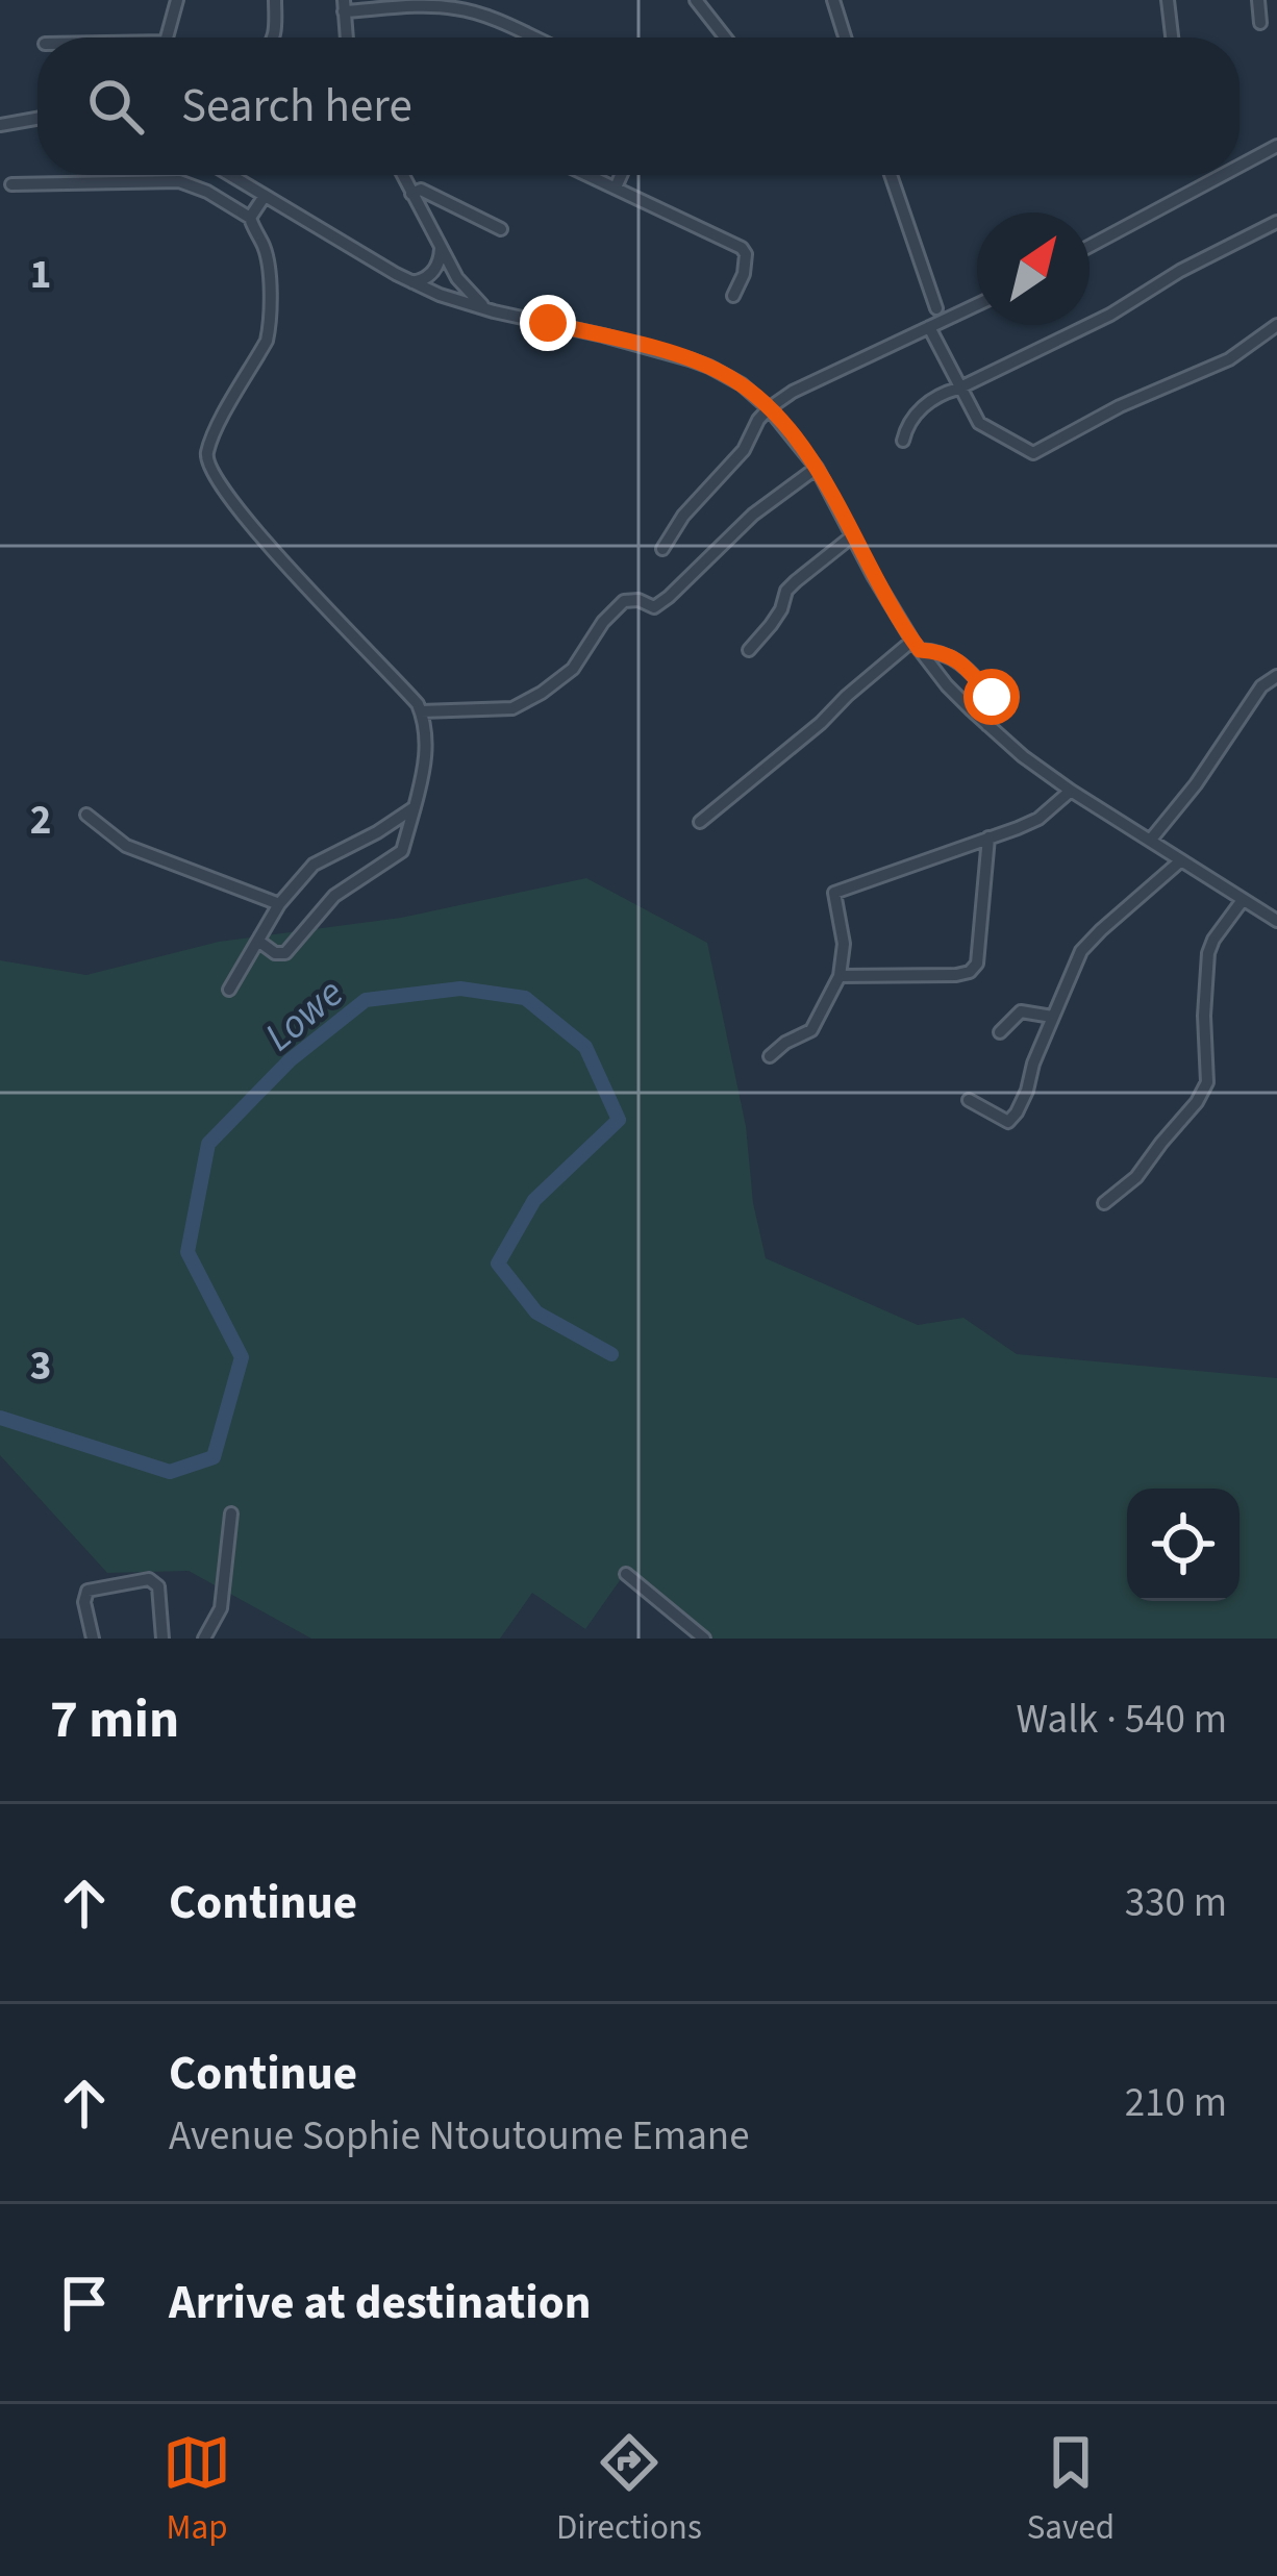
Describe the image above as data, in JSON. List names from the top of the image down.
{
  "water": ["Lowe"],
  "north": "top right",
  "page": {
    "search": "Search here",
    "heading": ["7 min", "Walk · 540 m"],
    "list": [
      ["Continue", "330 m"],
      ["Continue", "Avenue Sophie Ntoutoume Emane", "210 m"],
      "Arrive at destination"
    ],
    "nav": ["Map", "Directions", "Saved"]
  },
  "grid": {
    "rows": ["1", "2", "3"]
  }
}
